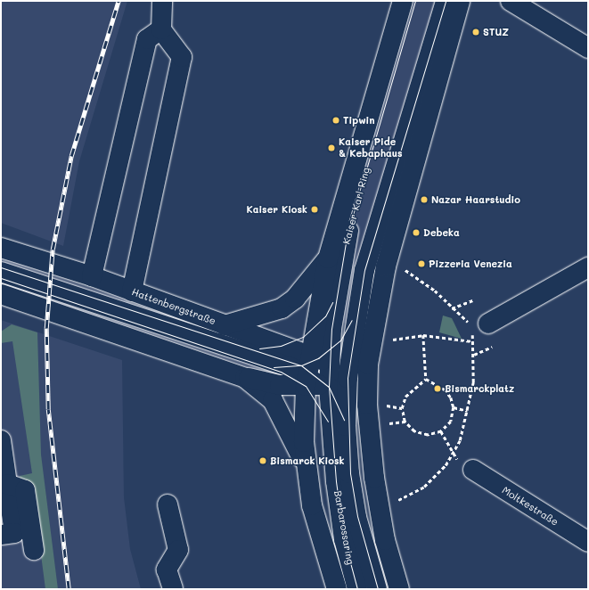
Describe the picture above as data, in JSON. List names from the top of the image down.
{
  "streets": {
    "street": [
      "Kaiser-Karl-Ring",
      "Hattenbergstraße",
      "Moltkestraße",
      "Barbarossaring"
    ]
  },
  "crossings": [
    ["Kaiser-Karl-Ring", "Hattenbergstraße"]
  ],
  "places": [
    "STUZ",
    "Tipwin",
    "Kaiser Pide & Kebaphaus",
    "Nazar Haarstudio",
    "Kaiser Kiosk",
    "Debeka",
    "Pizzeria Venezia",
    "Bismarckplatz",
    "Bismarck Kiosk"
  ]
}
